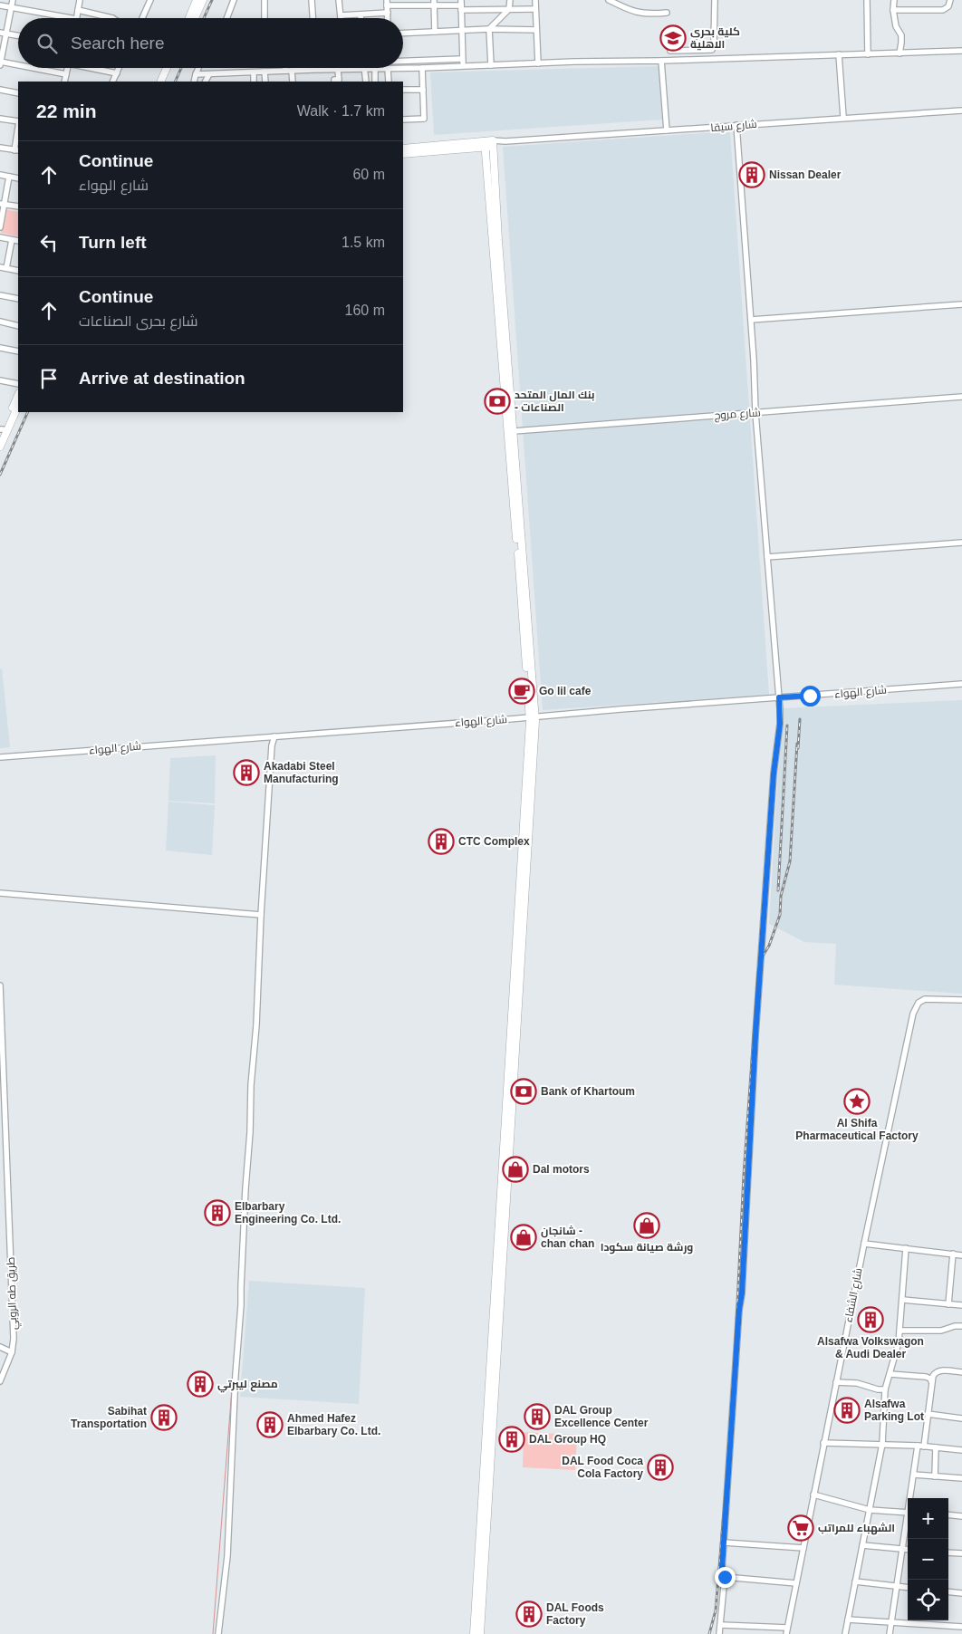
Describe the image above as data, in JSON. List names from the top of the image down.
{
  "streets": {
    "main road": ["شارع سيقا"],
    "street": [
      "شارع مروج",
      "شارع الهواء",
      "طريق طه الروبي",
      "شارع الشفاء"
    ]
  },
  "places": {
    "school or university": ["كلية بحري الاهلية"],
    "building": [
      "Nissan Dealer",
      "Akadabi Steel Manufacturing",
      "CTC Complex",
      "Elbarbary Engineering Co. Ltd.",
      "Alsafwa Volkswagon & Audi Dealer",
      "مصنع ليبرتي",
      "Alsafwa Parking Lot",
      "DAL Group Excellence Center",
      "Sabihat Transportation",
      "Ahmed Hafez Elbarbary Co. Ltd.",
      "DAL Group HQ",
      "DAL Food Coca Cola Factory",
      "DAL Foods Factory"
    ],
    "bank": ["بنك المال المتحد - الصناعات", "Bank of Khartoum"],
    "cafe": ["Go lil cafe"],
    "place": ["Al Shifa Pharmaceutical Factory"],
    "shop": ["Dal motors", "ورشة صيانة سكودا", "شانجان - chan chan"],
    "supermarket": ["الشهباء للمراتب"]
  },
  "page": {
    "search": "Search here",
    "heading": ["22 min", "Walk · 1.7 km"],
    "list": [
      ["Continue", "شارع الهواء", "60 m"],
      ["Turn left", "1.5 km"],
      ["Continue", "شارع بحرى الصناعات", "160 m"],
      "Arrive at destination"
    ],
    "map_buttons": ["+", "−"]
  }
}
